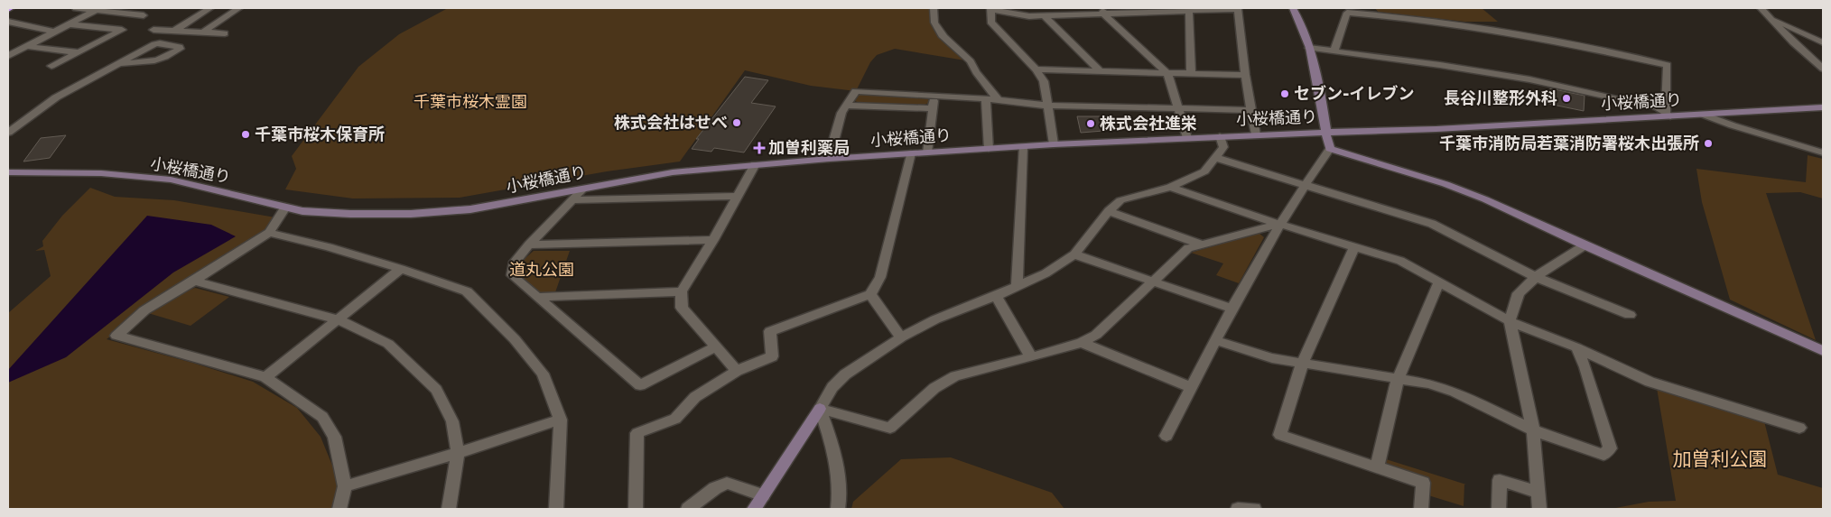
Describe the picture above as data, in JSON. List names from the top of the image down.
{
  "streets": {
    "street": ["小桜橋通り"]
  },
  "parks": ["千葉市桜木霊園", "道丸公園", "加曽利公園"],
  "places": {
    "other": [
      "セブン-イレブン",
      "長谷川整形外科",
      "株式会社はせべ",
      "株式会社進栄",
      "千葉市桜木保育所",
      "千葉市消防局若葉消防署桜木出張所"
    ],
    "health": ["加曽利薬局"]
  }
}
